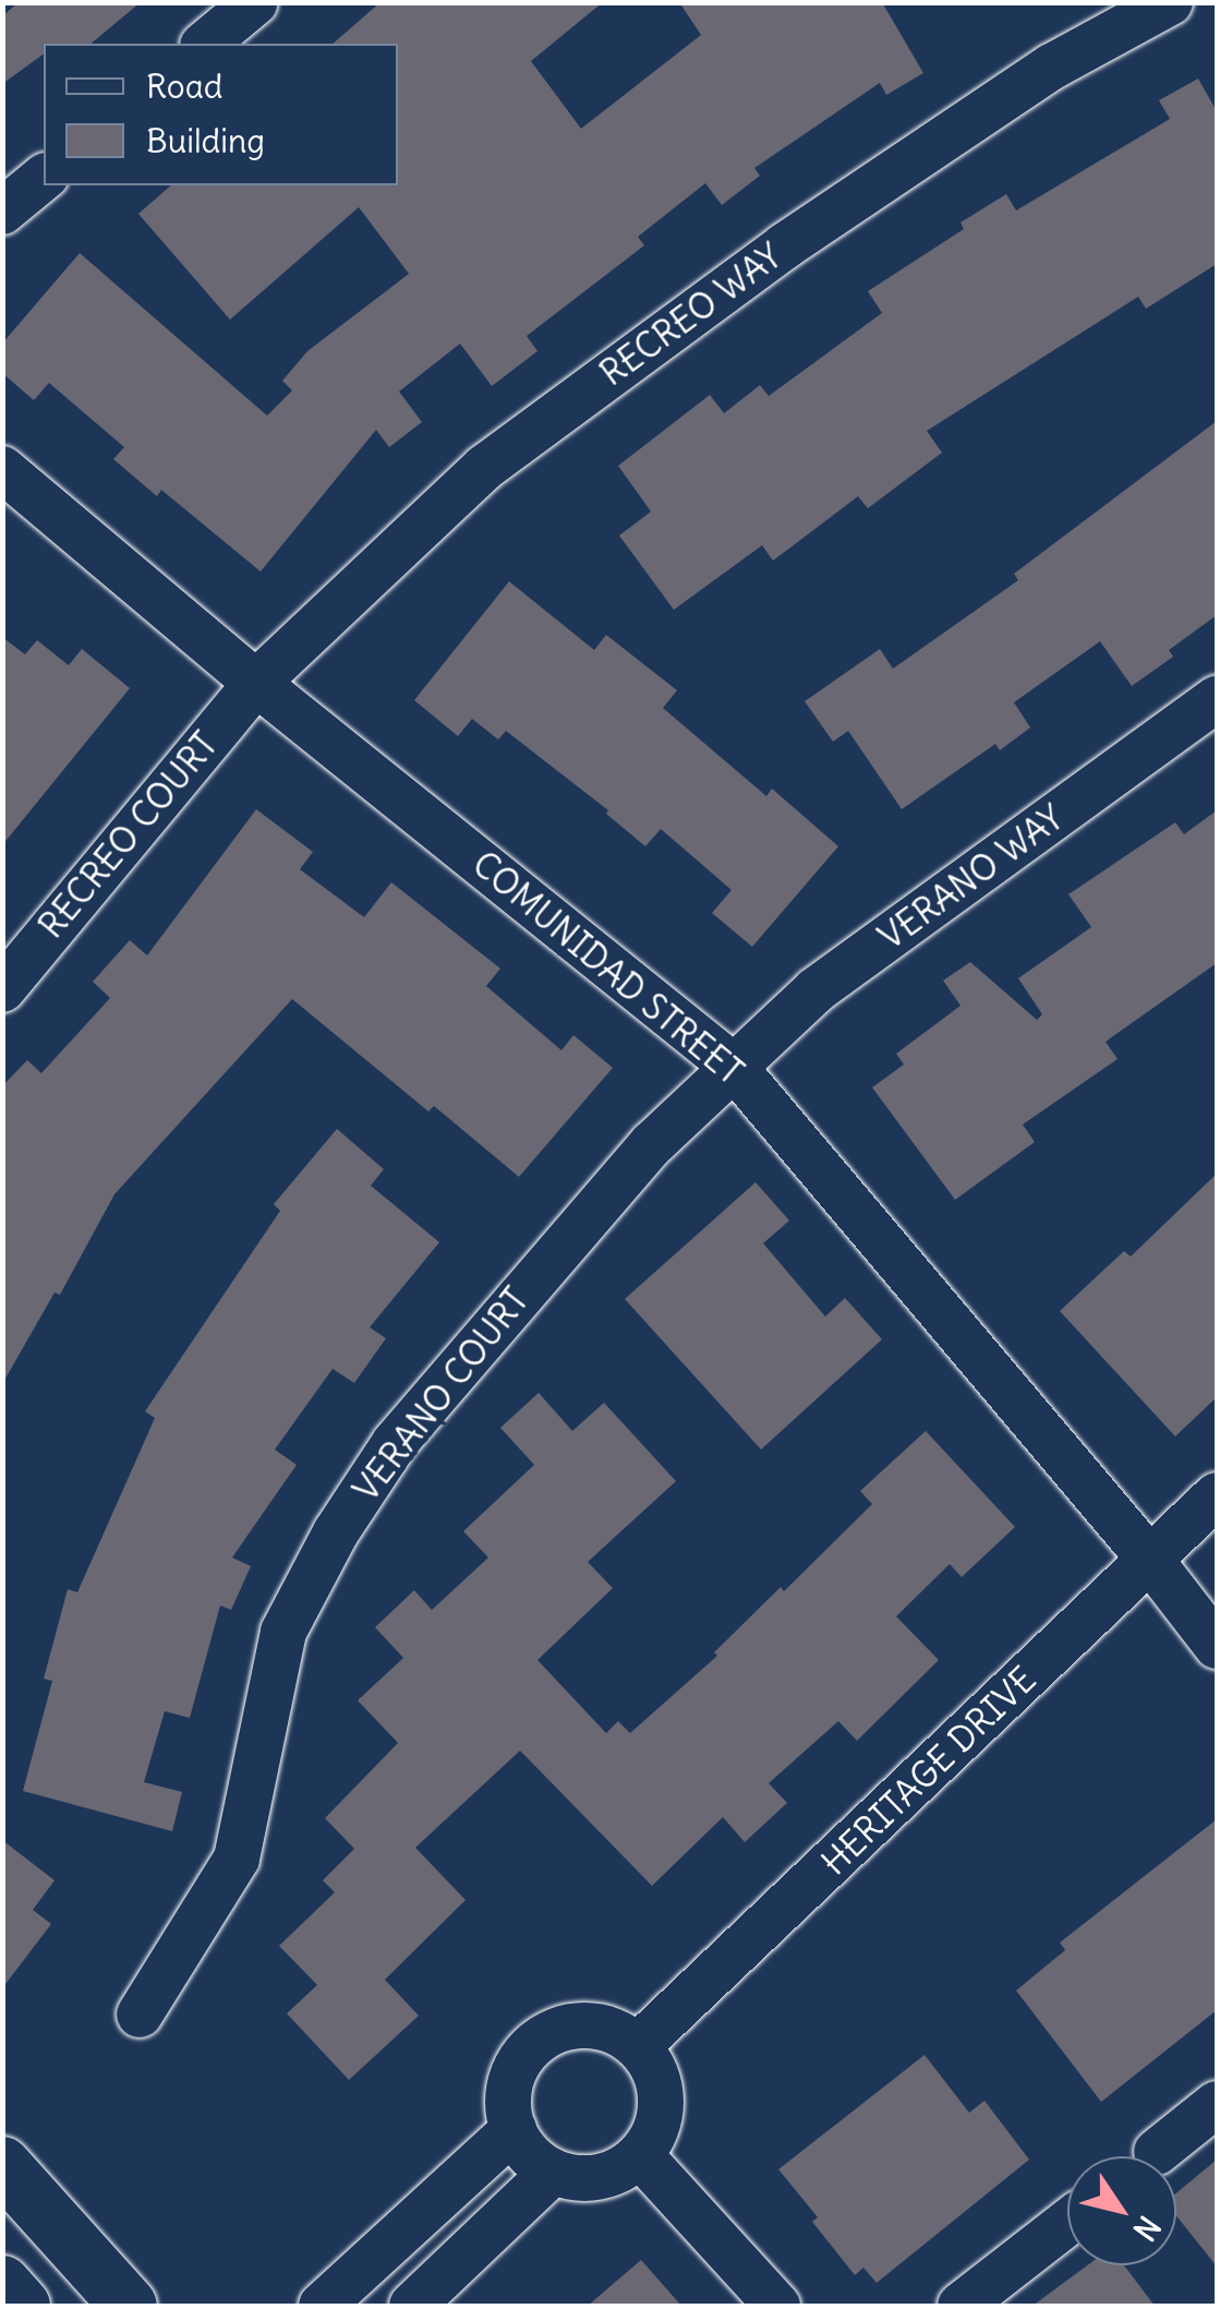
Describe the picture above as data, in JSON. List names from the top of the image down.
{
  "streets": {
    "street": [
      "RECREO WAY",
      "RECREO COURT",
      "VERANO WAY",
      "COMUNIDAD STREET",
      "VERANO COURT",
      "HERITAGE DRIVE"
    ]
  },
  "crossings": [
    ["RECREO WAY", "RECREO COURT"],
    ["RECREO WAY", "COMUNIDAD STREET"],
    ["RECREO COURT", "COMUNIDAD STREET"],
    ["VERANO WAY", "COMUNIDAD STREET"],
    ["VERANO WAY", "VERANO COURT"],
    ["COMUNIDAD STREET", "VERANO COURT"],
    ["COMUNIDAD STREET", "HERITAGE DRIVE"]
  ],
  "legend": ["Road", "Building"],
  "north": "bottom right"
}
